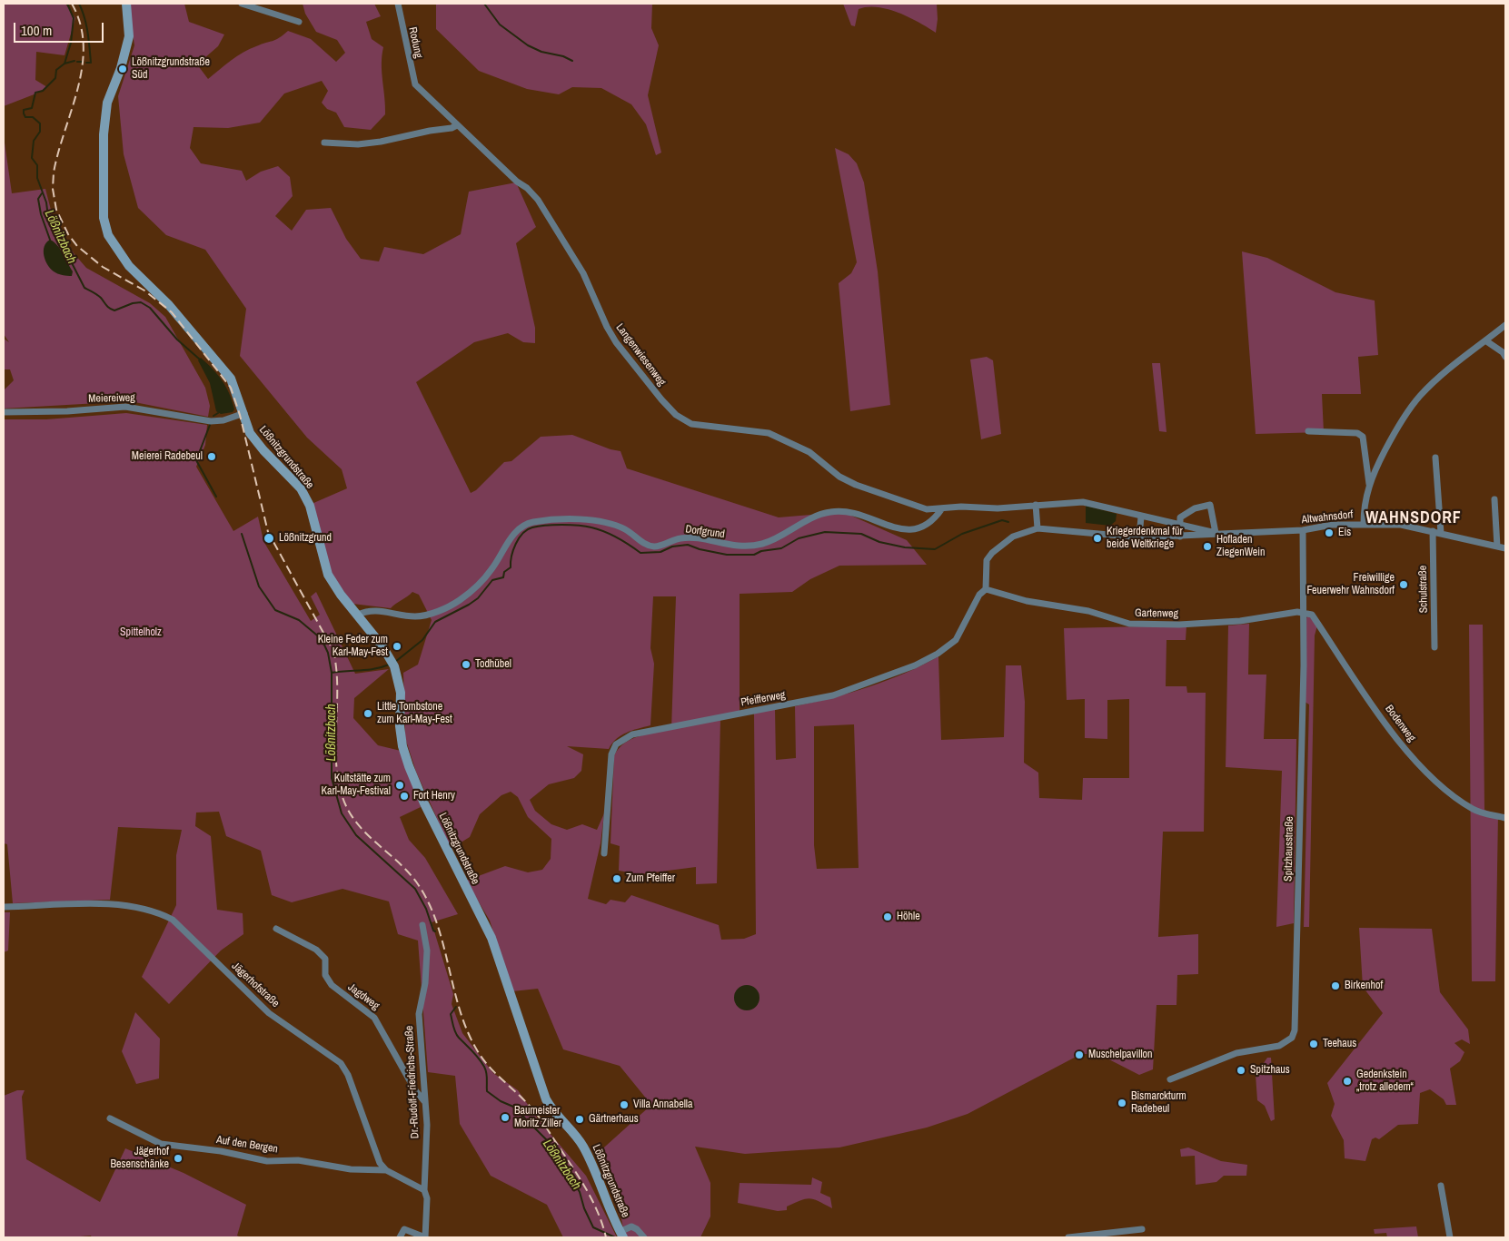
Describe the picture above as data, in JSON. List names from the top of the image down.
{
  "streets": {
    "street": [
      "Rodung",
      "Langenwiesenweg",
      "Meiereiweg",
      "Lößnitzgrundstraße",
      "Altwahnsdorf",
      "Dorfgrund",
      "Schulstraße",
      "Gartenweg",
      "Pfeifferweg",
      "Bodenweg",
      "Spitzhausstraße",
      "Jägerhofstraße",
      "Jagdweg",
      "Dr.-Rudolf-Friedrichs-Straße",
      "Auf den Bergen"
    ]
  },
  "crossings": [
    ["Rodung", "Langenwiesenweg"],
    ["Langenwiesenweg", "Altwahnsdorf"],
    ["Langenwiesenweg", "Dorfgrund"],
    ["Meiereiweg", "Lößnitzgrundstraße"],
    ["Lößnitzgrundstraße", "Dorfgrund"],
    ["Altwahnsdorf", "Dorfgrund"],
    ["Altwahnsdorf", "Schulstraße"],
    ["Altwahnsdorf", "Spitzhausstraße"],
    ["Gartenweg", "Pfeifferweg"],
    ["Gartenweg", "Bodenweg"],
    ["Gartenweg", "Spitzhausstraße"],
    ["Bodenweg", "Spitzhausstraße"],
    ["Jägerhofstraße", "Auf den Bergen"],
    ["Jagdweg", "Dr.-Rudolf-Friedrichs-Straße"]
  ],
  "districts": ["WAHNSDORF"],
  "water": ["Lößnitzbach"],
  "parks": ["Spittelholz"],
  "places": [
    "Lößnitzgrundstraße Süd",
    "Meierei Radebeul",
    "Eis",
    "Lößnitzgrund",
    "Kriegerdenkmal für beide Weltkriege",
    "Hofladen ZiegenWein",
    "Freiwillige Feuerwehr Wahnsdorf",
    "Kleine Feder zum Karl-May-Fest",
    "Todhübel",
    "Little Tombstone zum Karl-May-Fest",
    "Kultstätte zum Karl-May-Festival",
    "Fort Henry",
    "Zum Pfeiffer",
    "Höhle",
    "Birkenhof",
    "Teehaus",
    "Muschelpavillon",
    "Spitzhaus",
    "Gedenkstein „trotz alledem“",
    "Bismarckturm Radebeul",
    "Villa Annabella",
    "Baumeister Moritz Ziller",
    "Gärtnerhaus",
    "Jägerhof Besenschänke"
  ],
  "scale_bar": "100 m"
}
